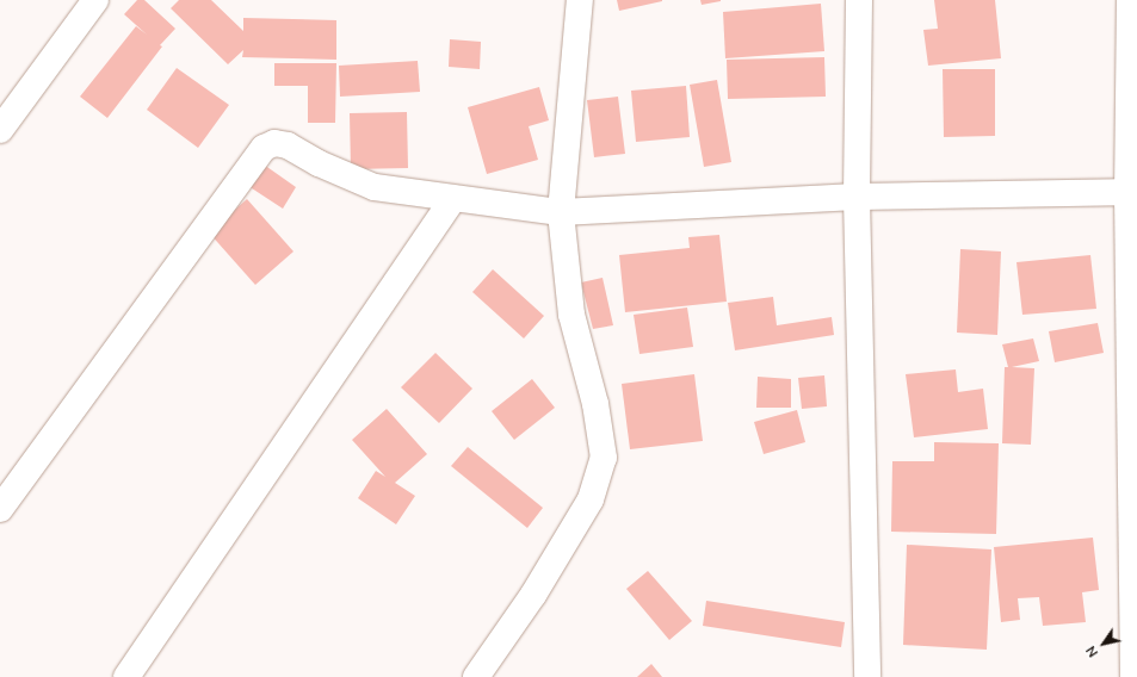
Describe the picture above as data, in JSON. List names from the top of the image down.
{
  "north": "bottom left"
}
